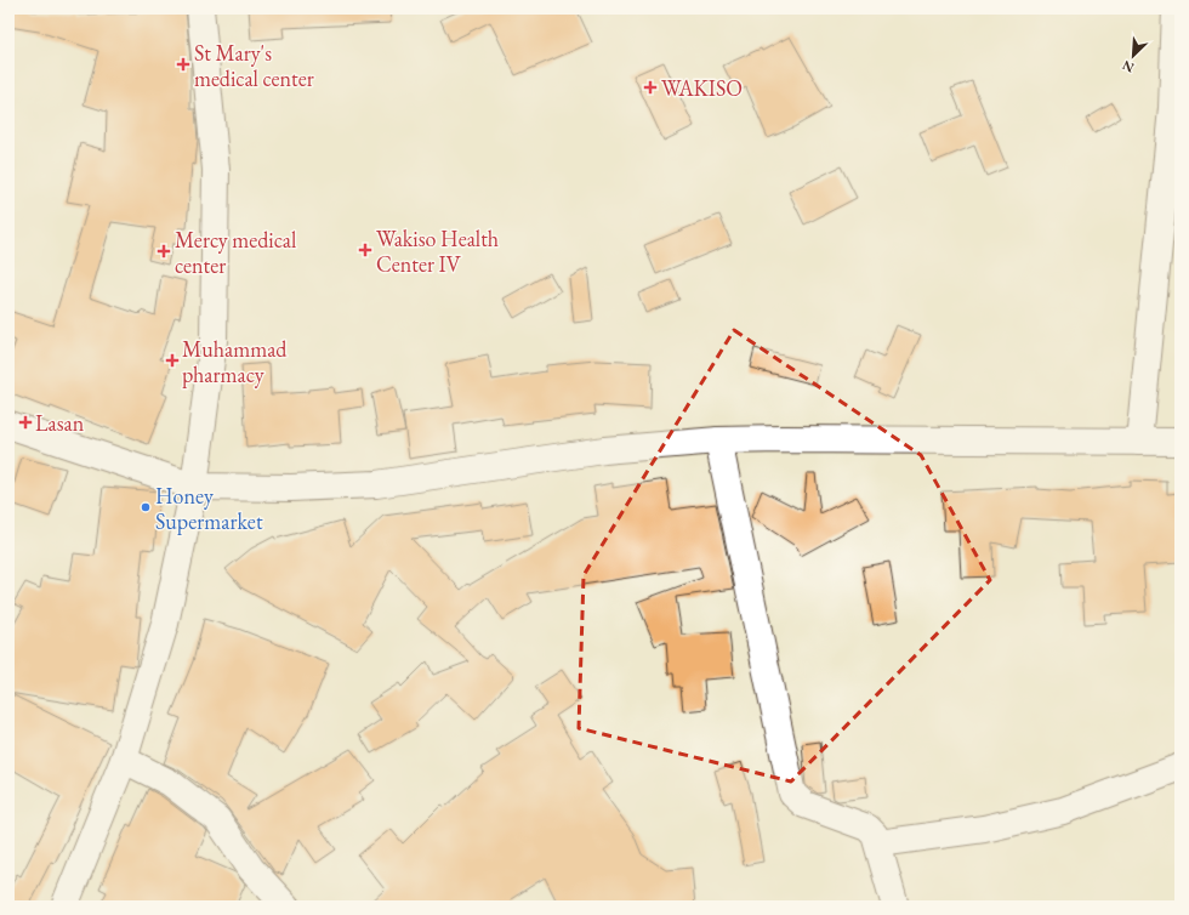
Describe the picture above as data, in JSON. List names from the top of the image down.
{
  "places": {
    "health": [
      "St Mary's medical center",
      "WAKISO",
      "Wakiso Health Center IV",
      "Mercy medical center",
      "Muhammad pharmacy",
      "Lasan"
    ],
    "other": ["Honey Supermarket"]
  },
  "north": "bottom left"
}
